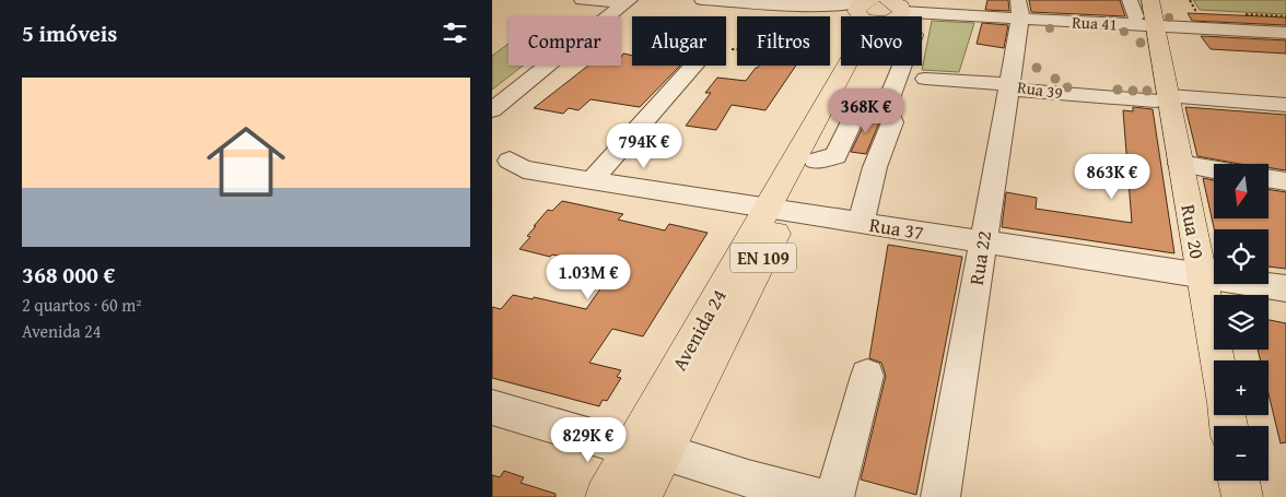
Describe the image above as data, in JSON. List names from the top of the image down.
{
  "streets": {
    "main road": ["Rua 20", "EN 109", "Avenida 24"],
    "street": [
      "Rua 41",
      "Rua 39",
      "Rua 37",
      "Rua 22"
    ]
  },
  "crossings": [
    ["Rua 41", "Rua 20"],
    ["Rua 41", "Rua 22"],
    ["Rua 41", "Avenida 24"],
    ["Rua 39", "Rua 20"],
    ["Rua 39", "Rua 22"],
    ["Rua 37", "Rua 20"],
    ["Rua 37", "Rua 22"],
    ["Rua 37", "Avenida 24"]
  ],
  "north": "bottom",
  "page": {
    "heading": "5 imóveis",
    "chip": [
      "Comprar",
      "Alugar",
      "Filtros",
      "Novo"
    ],
    "list": [
      {
        "name": "368 000 €",
        "note": "2 quartos · 60 m² · Avenida 24"
      }
    ],
    "price": [
      "368K €",
      "794K €",
      "863K €",
      "1.03M €",
      "829K €"
    ],
    "map_buttons": ["+", "−"]
  }
}
